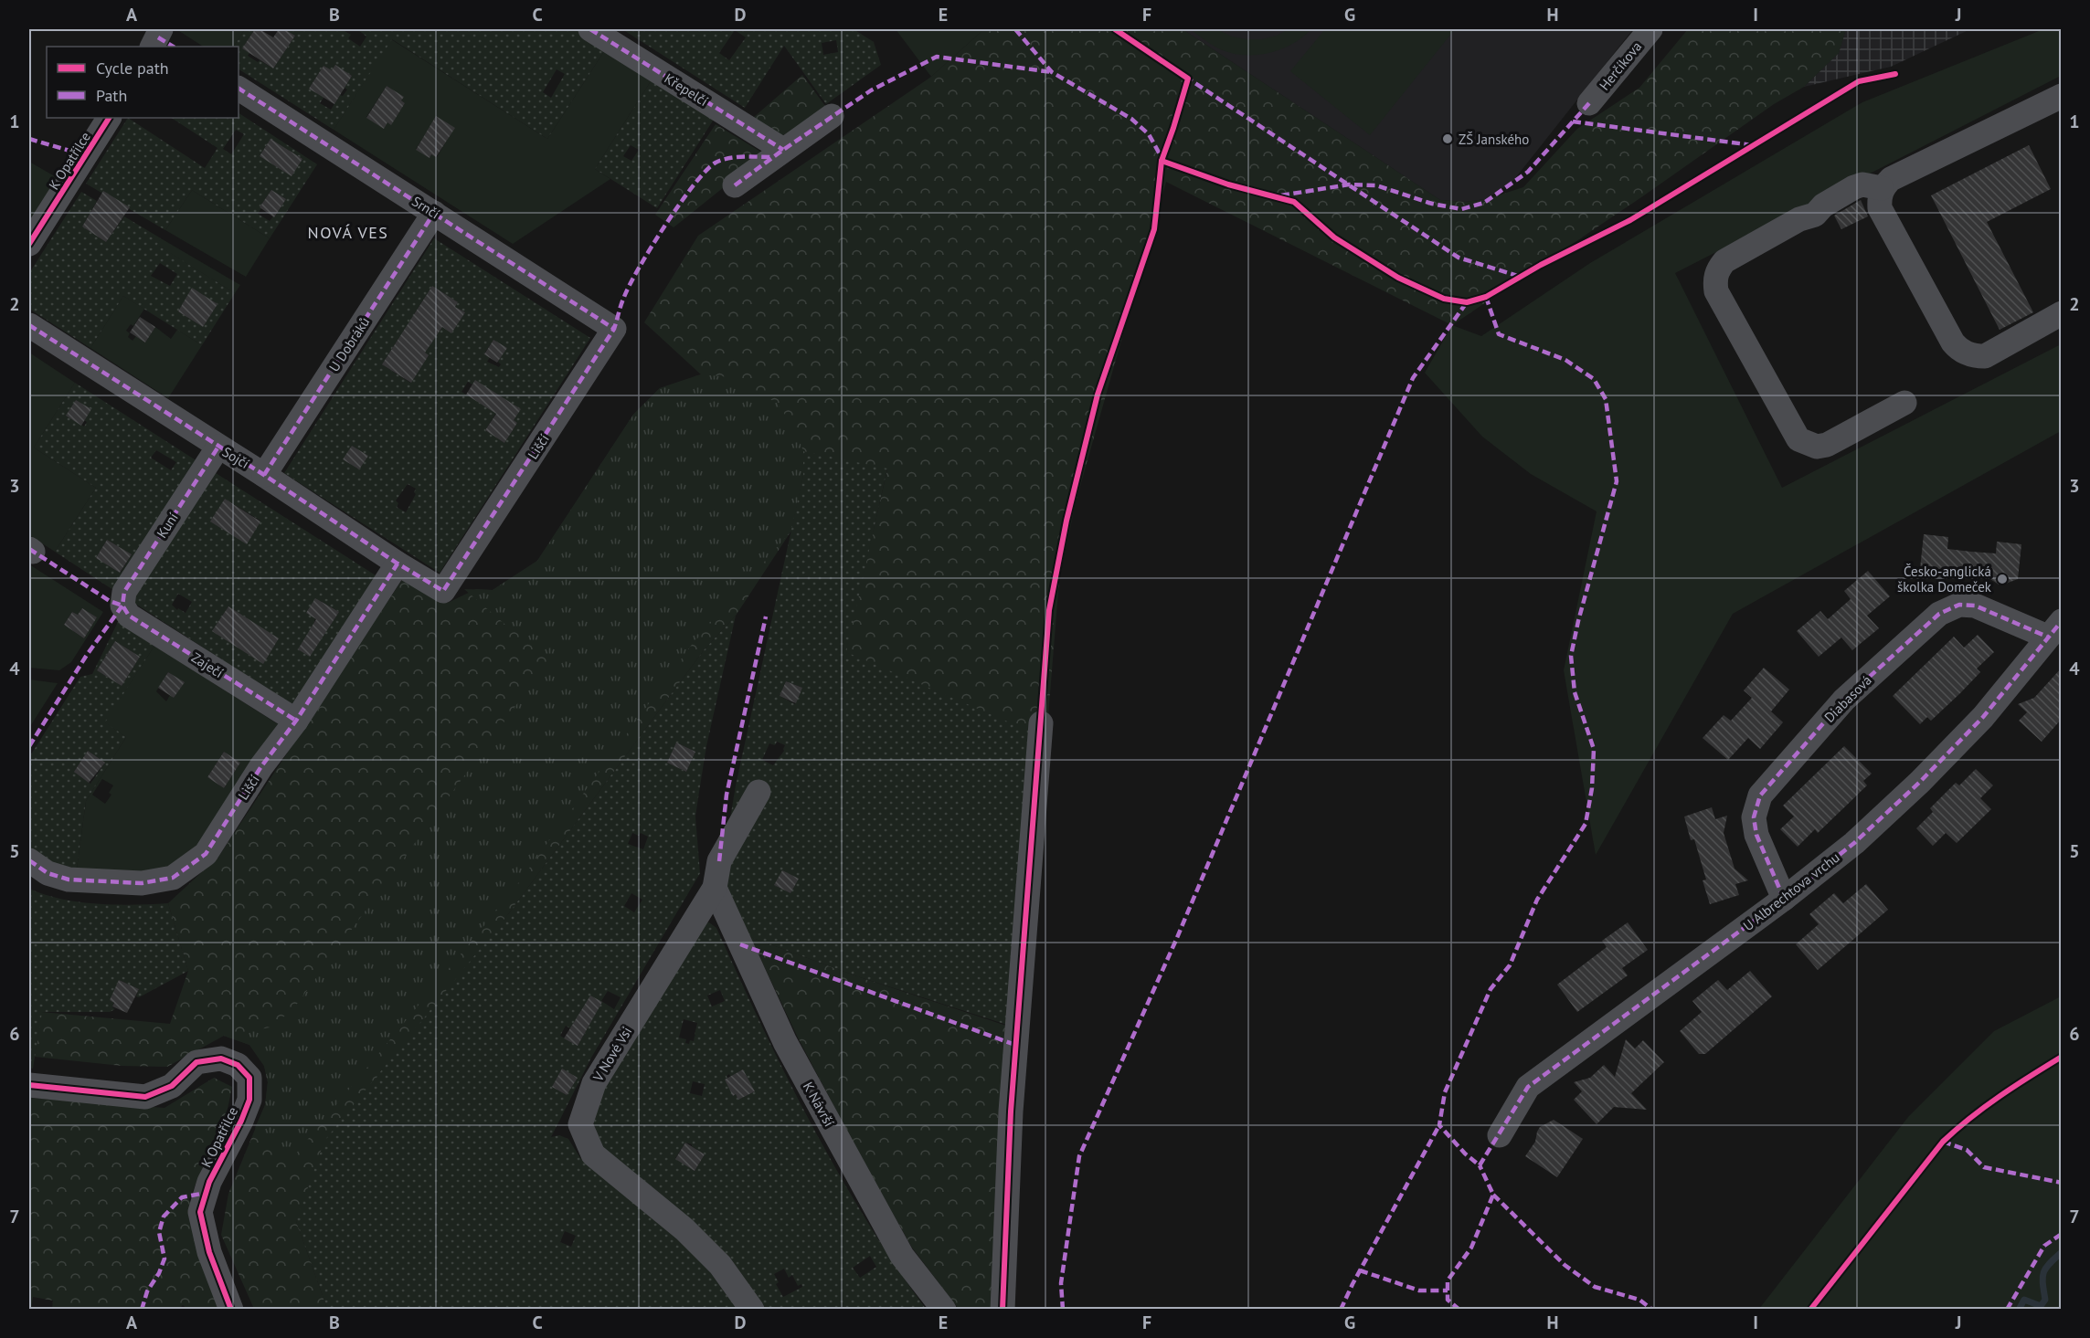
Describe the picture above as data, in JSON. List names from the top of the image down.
{
  "streets": {
    "street": [
      "Herčíkova",
      "Křepelčí",
      "K Opatřilce",
      "Srnčí",
      "U Dobráků",
      "Liščí",
      "Sojčí",
      "Kuní",
      "Zaječí",
      "Diabasová",
      "U Albrechtova vrchu",
      "V Nové Vsi",
      "K Návrší"
    ]
  },
  "crossings": [
    ["Srnčí", "U Dobráků"],
    ["Srnčí", "Liščí"],
    ["U Dobráků", "Sojčí"],
    ["Liščí", "Sojčí"],
    ["Liščí", "Zaječí"],
    ["Sojčí", "Kuní"],
    ["Kuní", "Zaječí"],
    ["Diabasová", "U Albrechtova vrchu"],
    ["V Nové Vsi", "K Návrší"]
  ],
  "districts": ["NOVÁ VES"],
  "places": ["ZŠ Janského", "Česko-anglická školka Domeček"],
  "legend": ["Cycle path", "Path"],
  "grid": {
    "columns": [
      "A",
      "B",
      "C",
      "D",
      "E",
      "F",
      "G",
      "H",
      "I",
      "J"
    ],
    "rows": [
      "1",
      "2",
      "3",
      "4",
      "5",
      "6",
      "7"
    ]
  }
}
